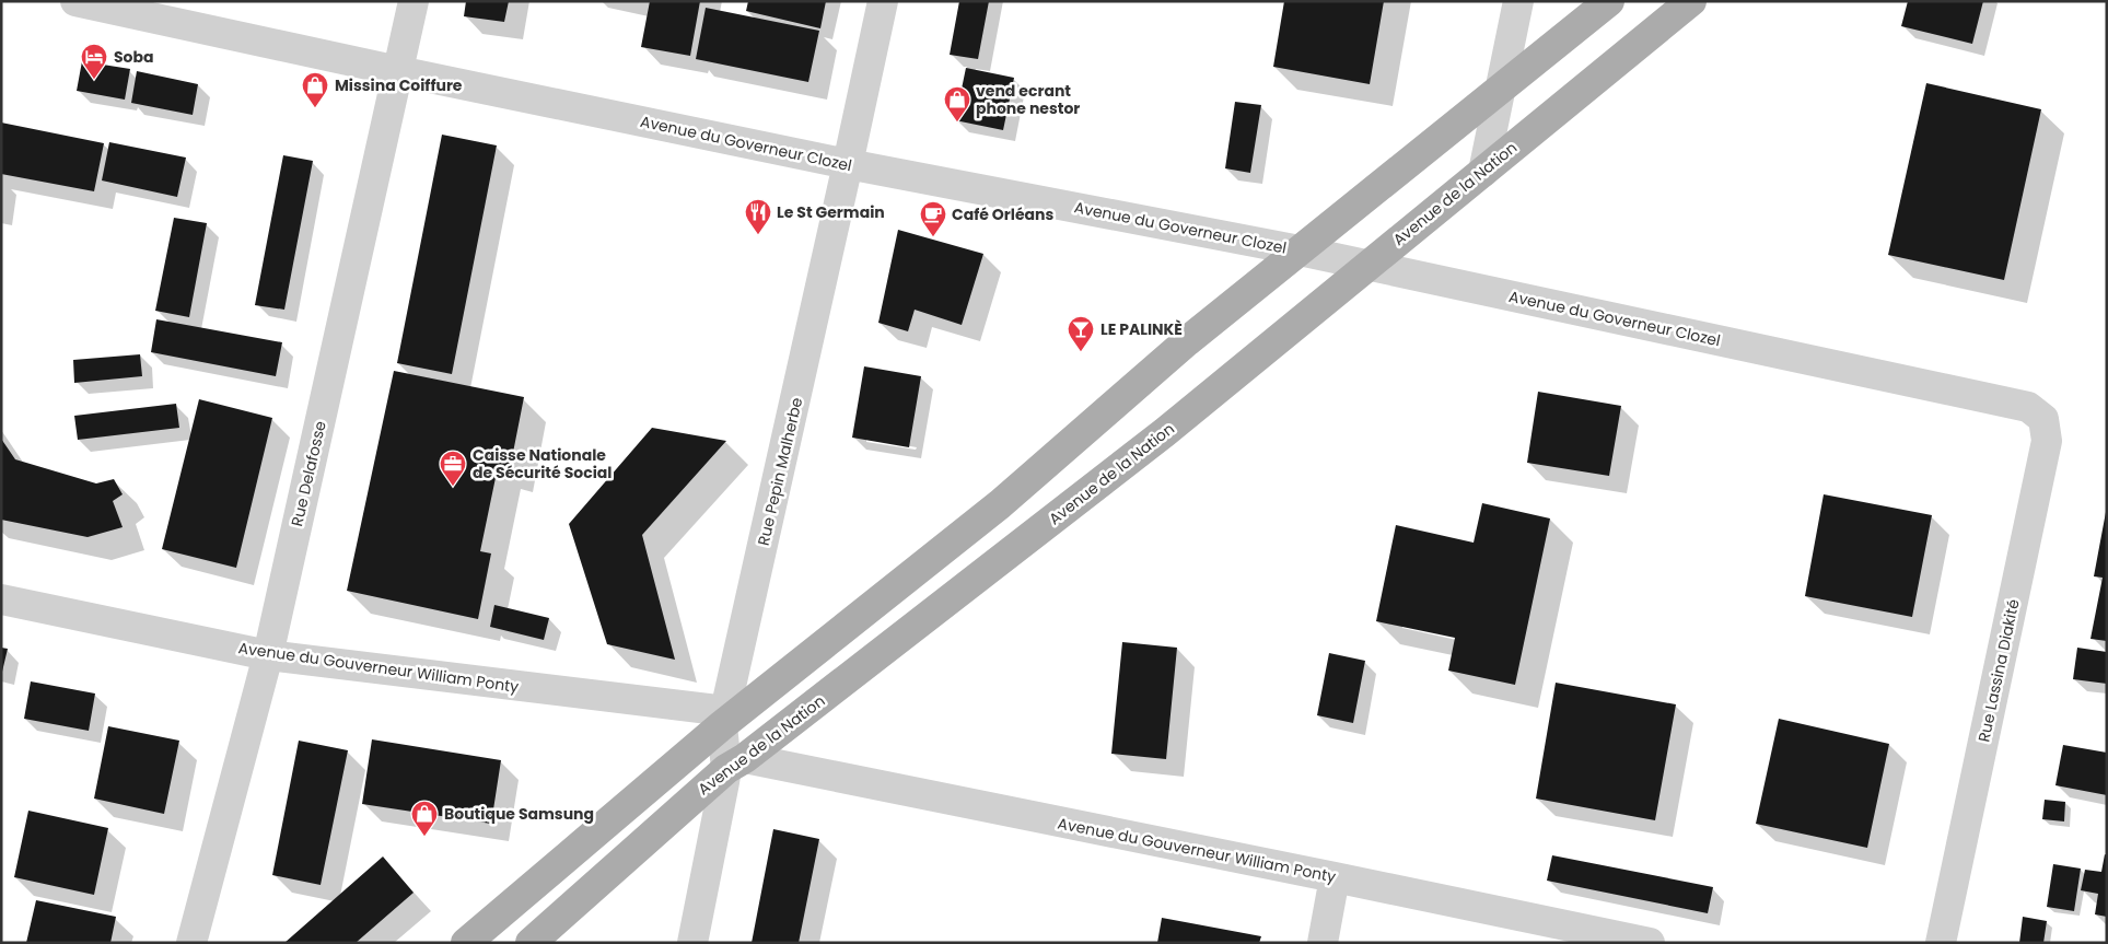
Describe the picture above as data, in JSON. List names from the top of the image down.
{
  "streets": {
    "main road": ["Avenue de la Nation"],
    "street": [
      "Avenue du Governeur Clozel",
      "Rue Pepin Malherbe",
      "Rue Delafosse",
      "Avenue du Gouverneur William Ponty",
      "Rue Lassina Diakité"
    ]
  },
  "crossings": [
    ["Avenue du Governeur Clozel", "Avenue de la Nation"],
    ["Avenue du Governeur Clozel", "Rue Pepin Malherbe"],
    ["Avenue du Governeur Clozel", "Rue Delafosse"],
    ["Avenue du Governeur Clozel", "Rue Lassina Diakité"],
    ["Avenue de la Nation", "Rue Pepin Malherbe"],
    ["Avenue de la Nation", "Avenue du Gouverneur William Ponty"],
    ["Rue Pepin Malherbe", "Avenue du Gouverneur William Ponty"],
    ["Rue Delafosse", "Avenue du Gouverneur William Ponty"]
  ],
  "places": {
    "hotel": ["Soba"],
    "shop": ["Missina Coiffure", "vend ecrant phone nestor", "Boutique Samsung"],
    "restaurant": ["Le St Germain"],
    "cafe": ["Café Orléans"],
    "bar": ["LE PALINKÈ"],
    "office": ["Caisse Nationale de Sécurité Social"]
  }
}
